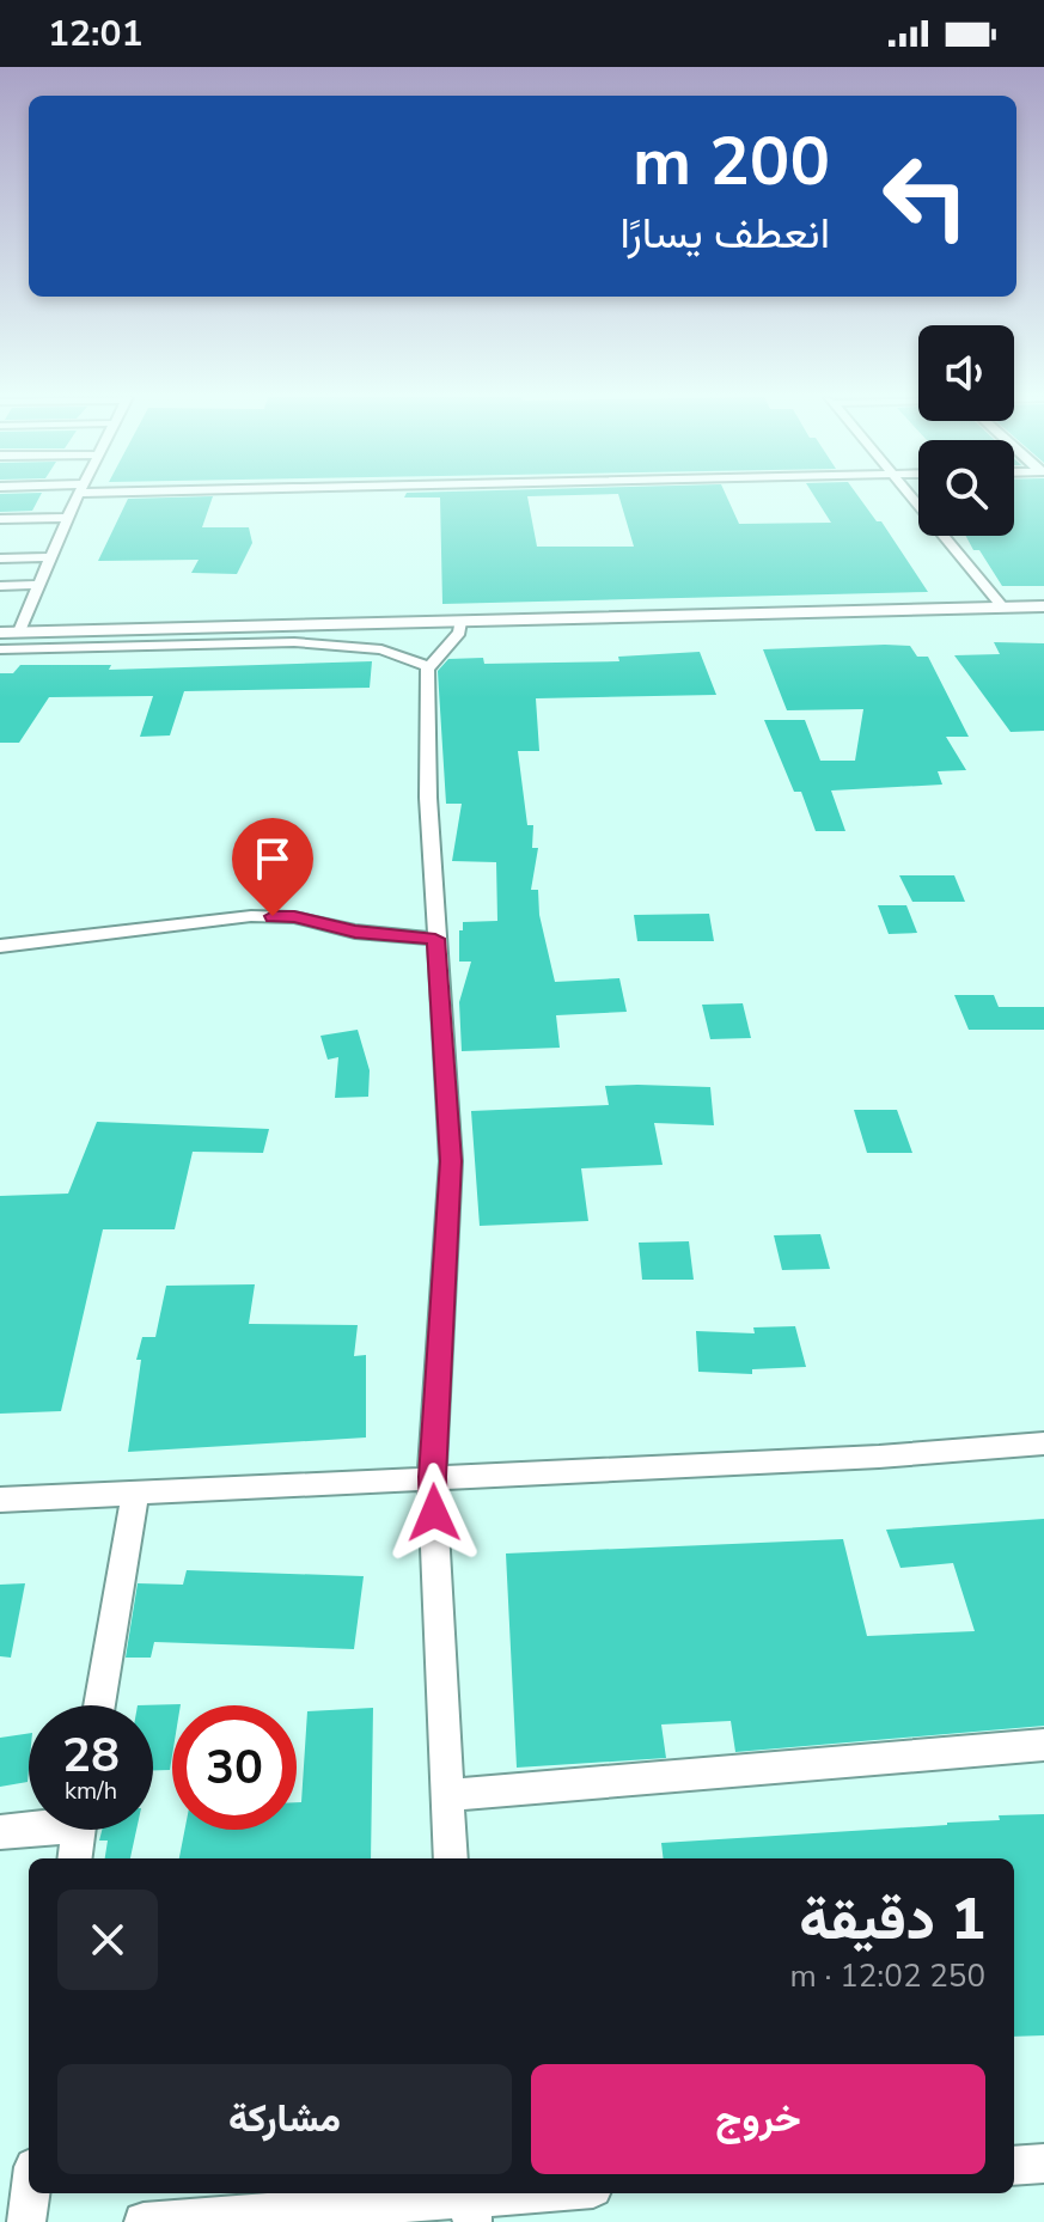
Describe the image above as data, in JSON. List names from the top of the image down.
{
  "page": {
    "status": "12:01",
    "turn": ["200 m", "انعطف يسارًا"],
    "speed": "28 km/h",
    "limit": "30",
    "heading": ["1 دقيقة", "250 m · 12:02"],
    "buttons": ["خروج", "مشاركة"]
  }
}
